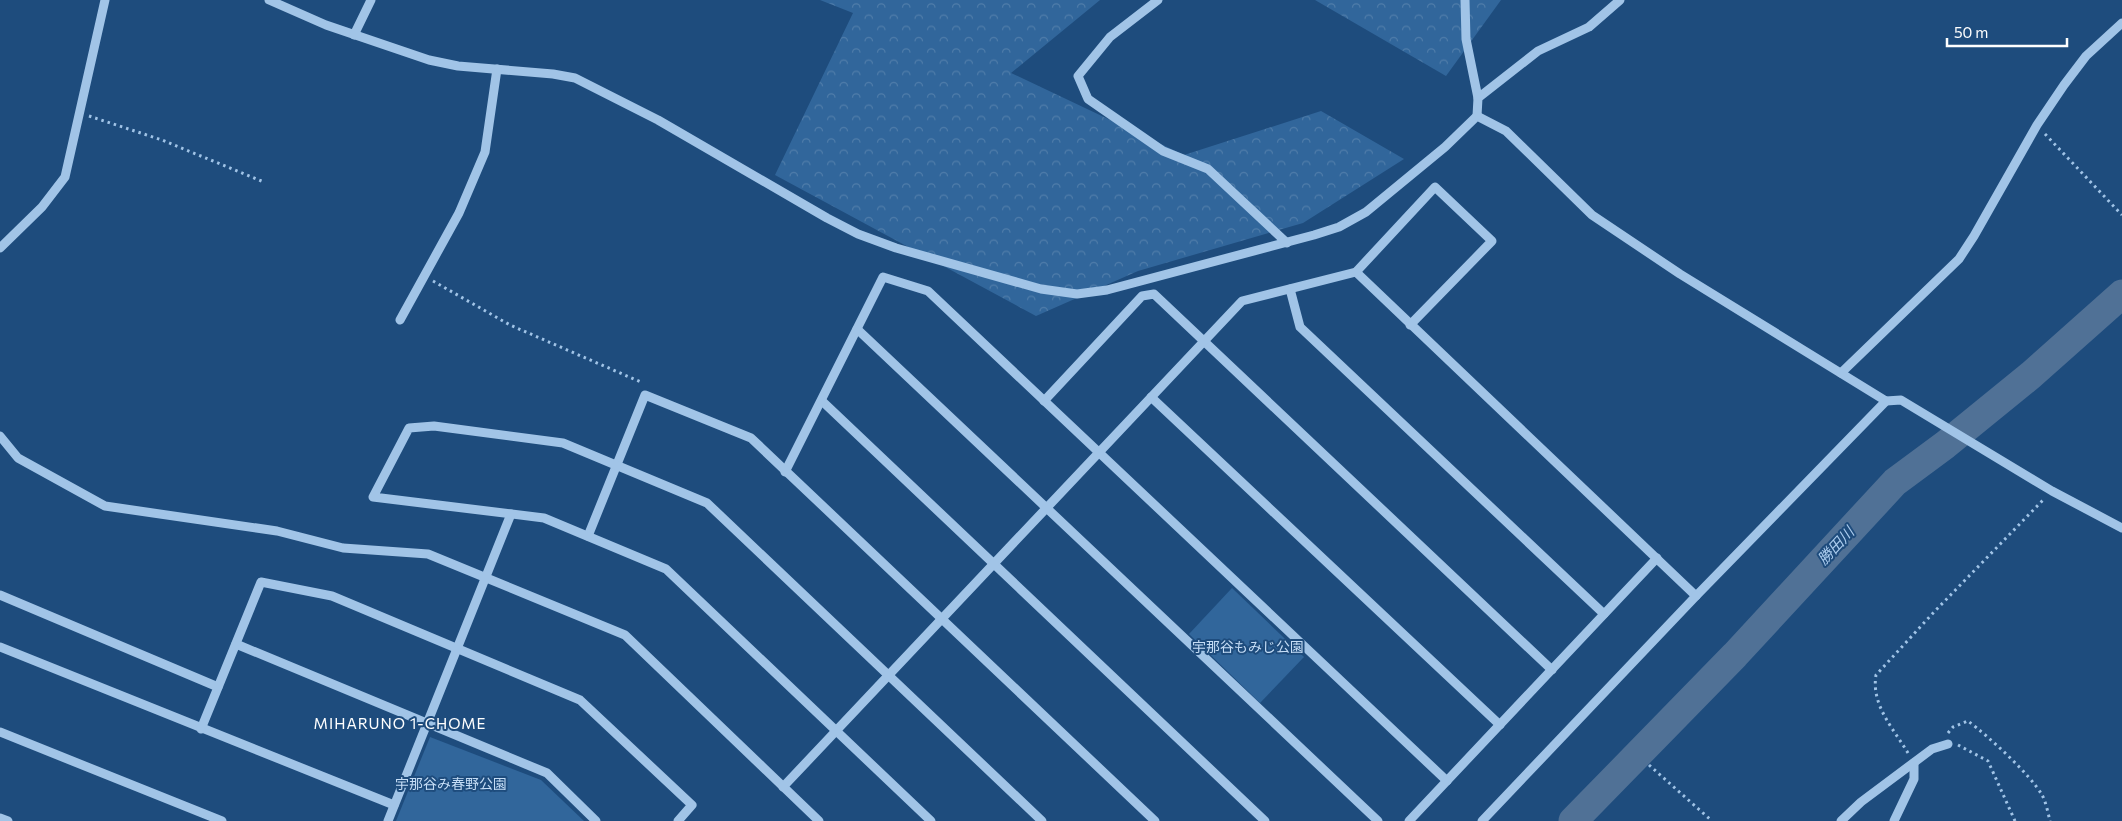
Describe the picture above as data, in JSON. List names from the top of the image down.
{
  "districts": ["MIHARUNO 1-CHOME"],
  "water": ["勝田川"],
  "parks": ["宇那谷もみじ公園", "宇那谷み春野公園"],
  "scale_bar": "50 m"
}
